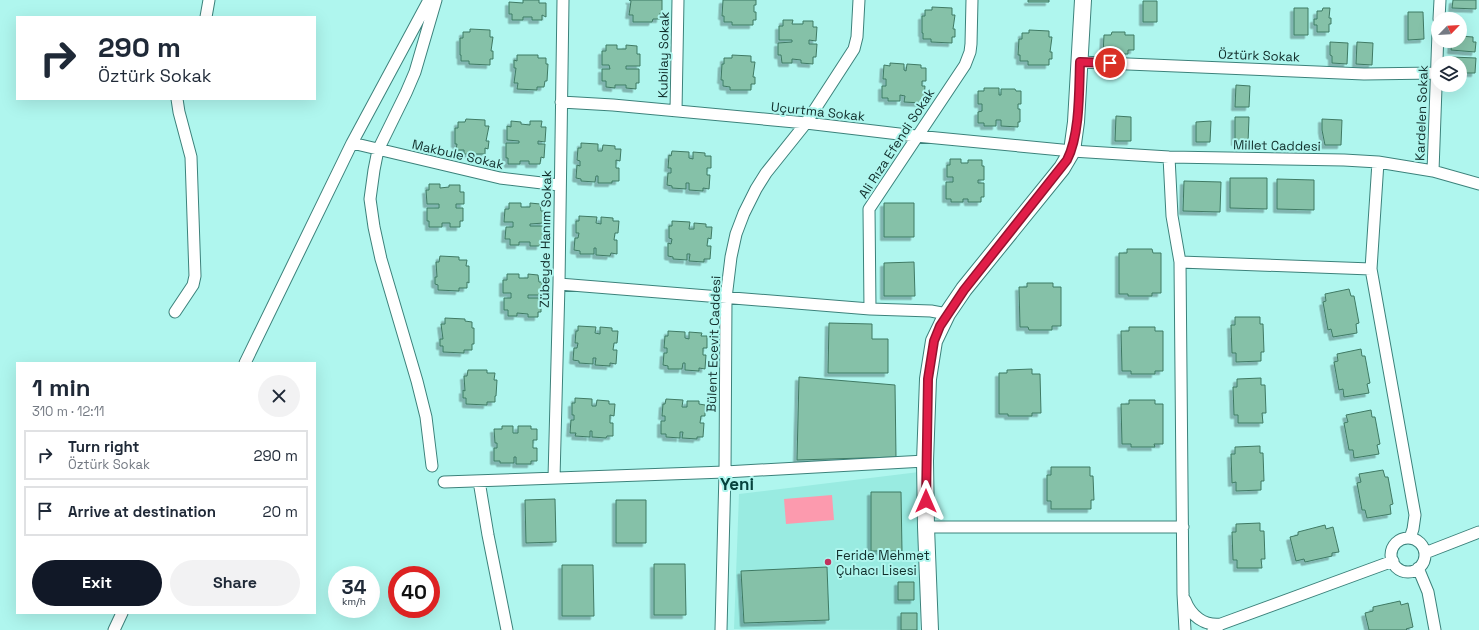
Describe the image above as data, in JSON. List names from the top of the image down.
{
  "streets": {
    "street": [
      "Kubilay Sokak",
      "Öztürk Sokak",
      "Uçurtma Sokak",
      "Kardelen Sokak",
      "Ali Rıza Efendi Sokak",
      "Millet Caddesi",
      "Makbule Sokak",
      "Zübeyde Hanım Sokak",
      "Bülent Ecevit Caddesi"
    ]
  },
  "crossings": [
    ["Kubilay Sokak", "Uçurtma Sokak"],
    ["Uçurtma Sokak", "Ali Rıza Efendi Sokak"],
    ["Uçurtma Sokak", "Millet Caddesi"],
    ["Uçurtma Sokak", "Zübeyde Hanım Sokak"],
    ["Uçurtma Sokak", "Bülent Ecevit Caddesi"],
    ["Kardelen Sokak", "Millet Caddesi"],
    ["Makbule Sokak", "Zübeyde Hanım Sokak"]
  ],
  "districts": ["Yeni"],
  "places": ["Feride Mehmet Çuhacı Lisesi"],
  "north": "top right",
  "page": {
    "turn": ["290 m", "Öztürk Sokak"],
    "heading": ["1 min", "310 m · 12:11"],
    "list": [
      {
        "name": "Turn right",
        "note": "Öztürk Sokak",
        "value": "290 m"
      },
      {
        "name": "Arrive at destination",
        "value": "20 m"
      }
    ],
    "buttons": ["Exit", "Share"],
    "speed": "34 km/h",
    "limit": "40"
  }
}
